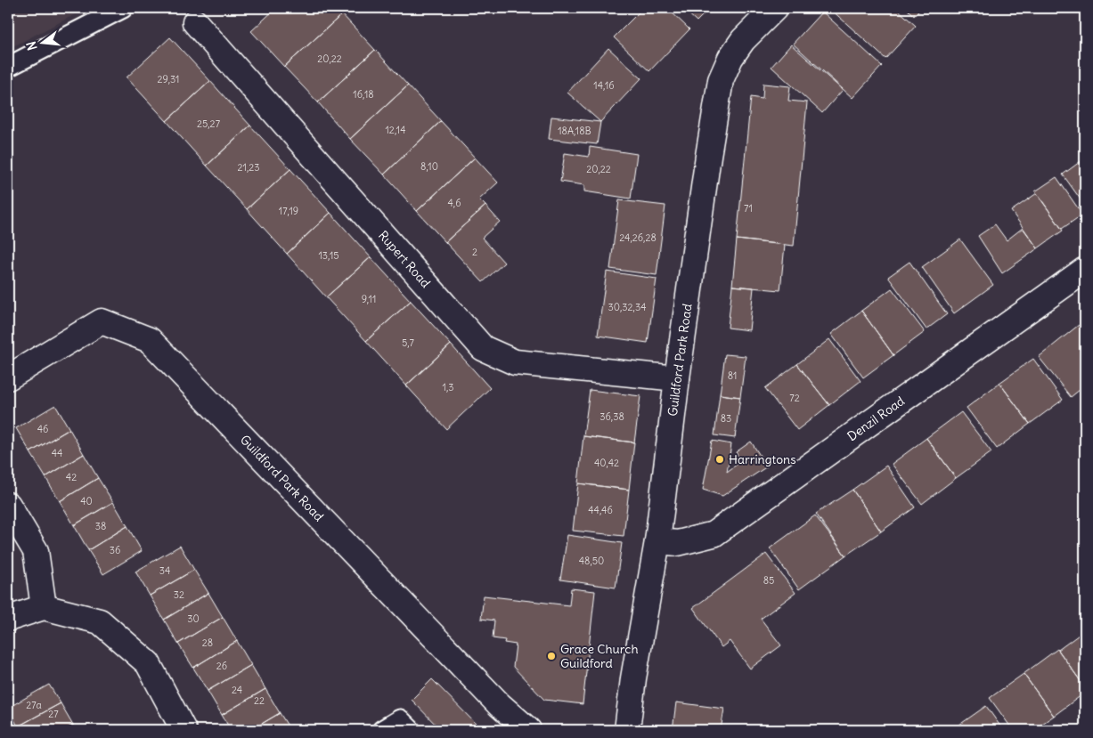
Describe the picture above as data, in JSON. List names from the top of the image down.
{
  "streets": {
    "street": ["Rupert Road", "Guildford Park Road", "Denzil Road"]
  },
  "crossings": [
    ["Rupert Road", "Guildford Park Road"],
    ["Guildford Park Road", "Denzil Road"]
  ],
  "places": ["Harringtons", "Grace Church Guildford"],
  "house_numbers": [
    "20,22",
    "29,31",
    "14,16",
    "16,18",
    "25,27",
    "12,14",
    "18A,18B",
    "8,10",
    "21,23",
    "20,22",
    "4,6",
    "71",
    "17,19",
    "24,26,28",
    "2",
    "13,15",
    "9,11",
    "30,32,34",
    "5,7",
    "81",
    "1,3",
    "72",
    "36,38",
    "83",
    "46",
    "44",
    "40,42",
    "42",
    "40",
    "44,46",
    "38",
    "36",
    "48,50",
    "34",
    "85",
    "32",
    "30",
    "28",
    "26",
    "24",
    "22",
    "27a",
    "27"
  ],
  "north": "left"
}
